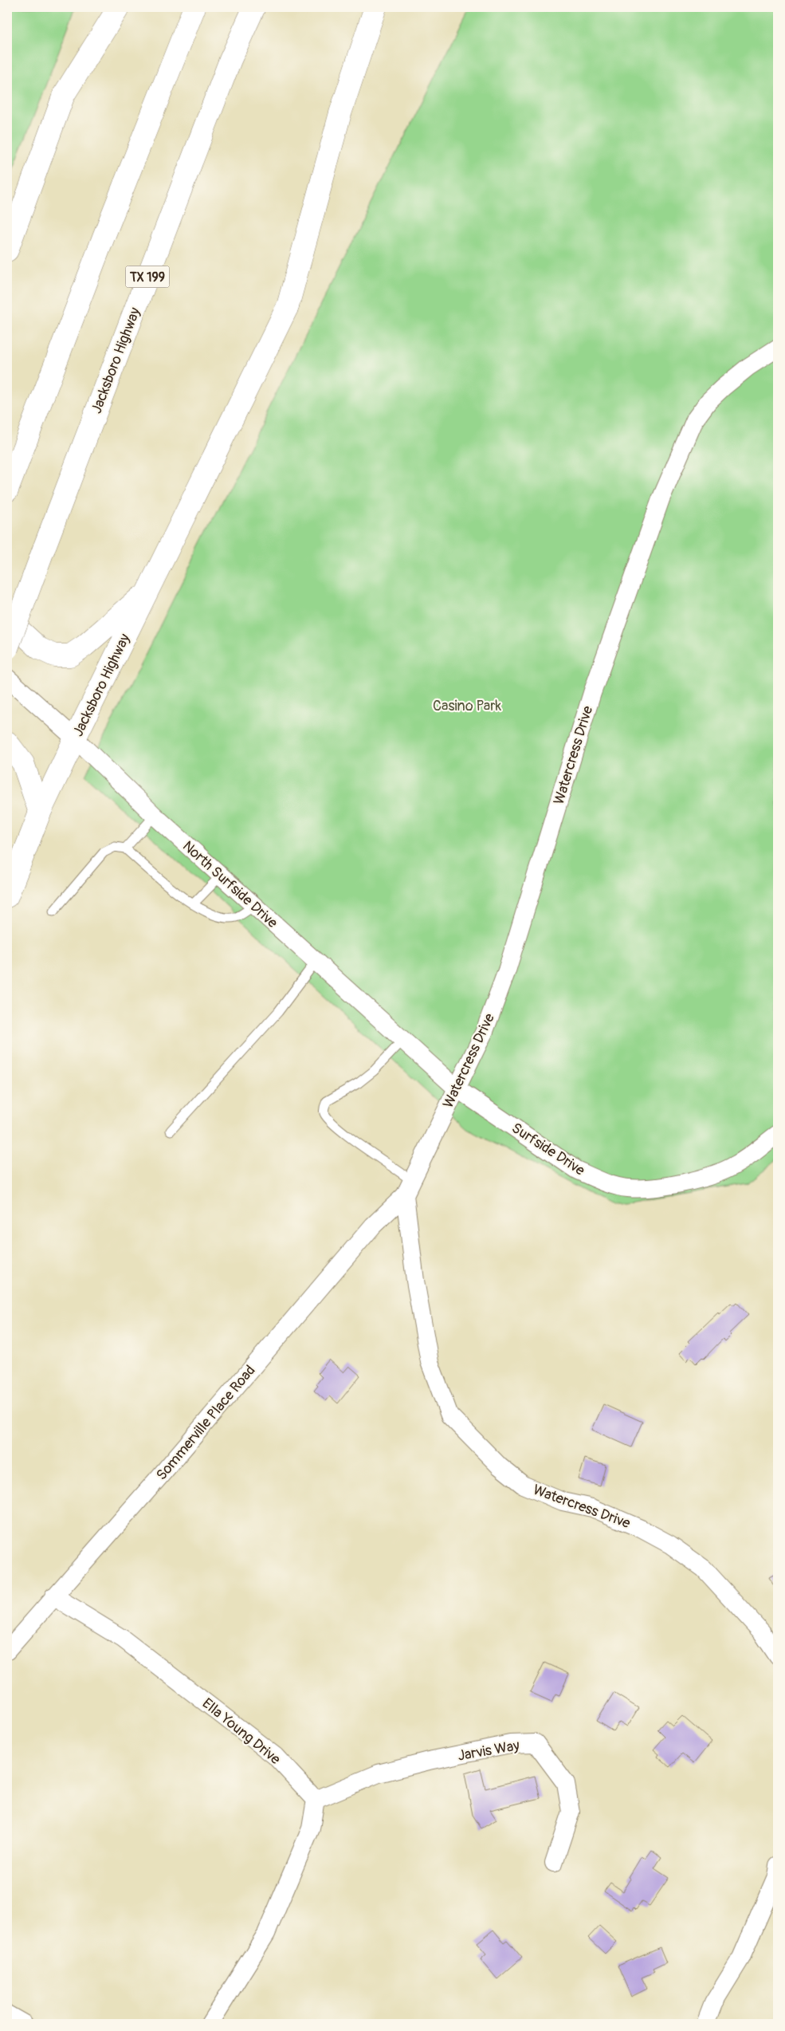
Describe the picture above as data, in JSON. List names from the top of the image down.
{
  "streets": {
    "main road": ["TX 199", "Jacksboro Highway"],
    "street": [
      "Watercress Drive",
      "North Surfside Drive",
      "Surfside Drive",
      "Sommerville Place Road",
      "Ella Young Drive",
      "Jarvis Way"
    ]
  },
  "crossings": [
    ["Jacksboro Highway", "North Surfside Drive"],
    ["Watercress Drive", "North Surfside Drive"],
    ["Watercress Drive", "Surfside Drive"],
    ["Watercress Drive", "Sommerville Place Road"],
    ["North Surfside Drive", "Surfside Drive"],
    ["Sommerville Place Road", "Ella Young Drive"],
    ["Ella Young Drive", "Jarvis Way"]
  ],
  "parks": ["Casino Park"]
}
